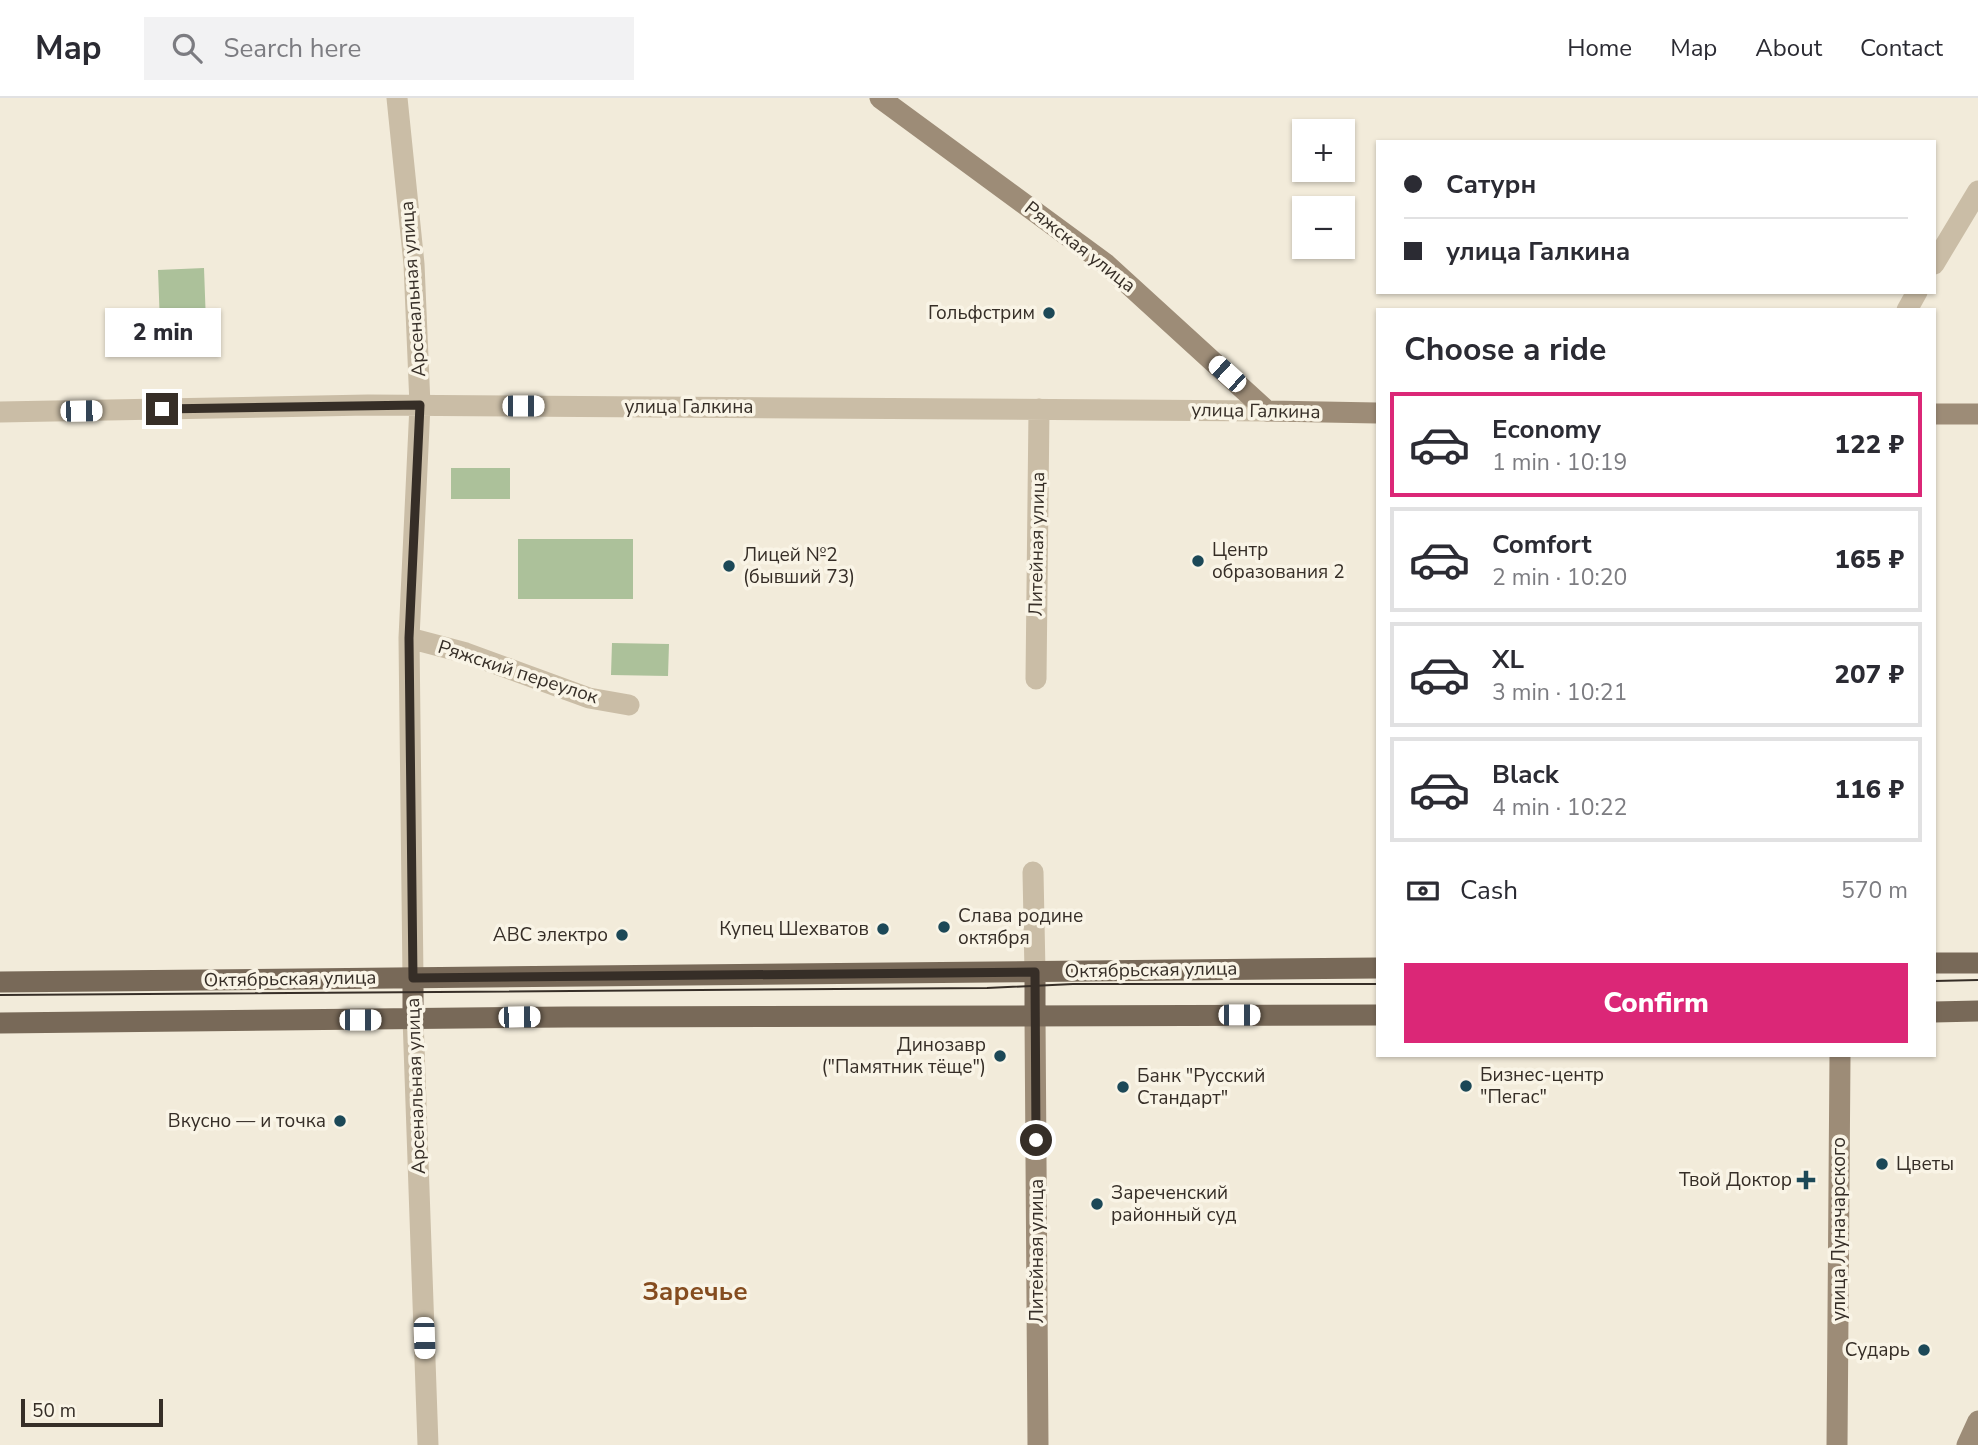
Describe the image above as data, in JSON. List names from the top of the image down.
{
  "streets": {
    "main road": ["Арсенальная улица", "Октябрьская улица"],
    "street": [
      "Ряжская улица",
      "улица Галкина",
      "Литейная улица",
      "Ряжский переулок",
      "улица Луначарского"
    ]
  },
  "crossings": [
    ["Ряжская улица", "улица Галкина"],
    ["Арсенальная улица", "улица Галкина"],
    ["Арсенальная улица", "Ряжский переулок"],
    ["Арсенальная улица", "Октябрьская улица"],
    ["улица Галкина", "Литейная улица"]
  ],
  "districts": ["Заречье"],
  "places": {
    "other": [
      "Гольфстрим",
      "Центр образования 2",
      "Лицей №2 (бывший 73)",
      "Слава родине октября",
      "Купец Шехватов",
      "АВС электро",
      "Динозавр (\"Памятник тёще\")",
      "Бизнес-центр \"Пегас\"",
      "Банк \"Русский Стандарт\"",
      "Вкусно — и точка",
      "Цветы",
      "Зареченский районный суд",
      "Сударь"
    ],
    "health": ["Твой Доктор"]
  },
  "scale_bar": "50 m",
  "page": {
    "header": "Map",
    "search": "Search here",
    "nav": [
      "Home",
      "Map",
      "About",
      "Contact"
    ],
    "map_buttons": ["+", "−"],
    "banner": ["Сатурн", "улица Галкина"],
    "bubble": "2 min",
    "heading": "Choose a ride",
    "list": [
      {
        "name": "Economy",
        "note": "1 min · 10:19",
        "value": "122 ₽"
      },
      {
        "name": "Comfort",
        "note": "2 min · 10:20",
        "value": "165 ₽"
      },
      {
        "name": "XL",
        "note": "3 min · 10:21",
        "value": "207 ₽"
      },
      {
        "name": "Black",
        "note": "4 min · 10:22",
        "value": "116 ₽"
      }
    ],
    "pay": ["Cash", "570 m"],
    "buttons": "Confirm",
    "scale": "50 m"
  }
}
